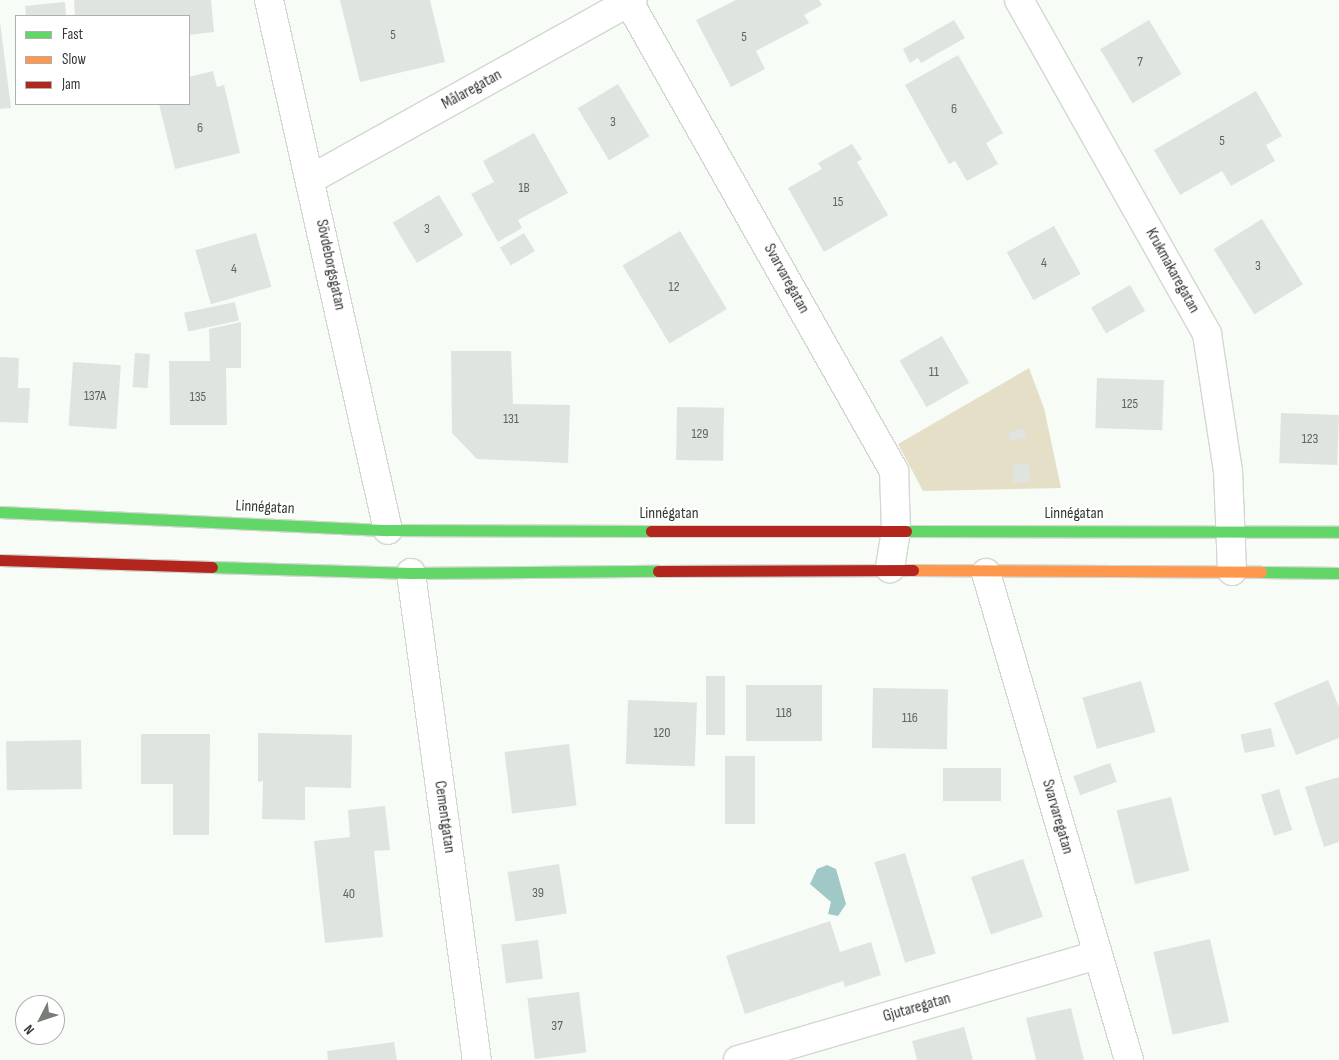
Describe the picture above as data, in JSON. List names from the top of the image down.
{
  "streets": {
    "street": [
      "Målaregatan",
      "Sövdeborgsgatan",
      "Krukmakaregatan",
      "Svarvaregatan",
      "Linnégatan",
      "Cementgatan",
      "Gjutaregatan"
    ]
  },
  "crossings": [
    ["Målaregatan", "Sövdeborgsgatan"],
    ["Målaregatan", "Svarvaregatan"],
    ["Sövdeborgsgatan", "Linnégatan"],
    ["Krukmakaregatan", "Linnégatan"],
    ["Svarvaregatan", "Linnégatan"],
    ["Svarvaregatan", "Gjutaregatan"]
  ],
  "house_numbers": [
    "5",
    "5",
    "7",
    "6",
    "3",
    "6",
    "5",
    "1B",
    "15",
    "3",
    "4",
    "3",
    "4",
    "12",
    "11",
    "137A",
    "135",
    "125",
    "131",
    "129",
    "123",
    "118",
    "116",
    "120",
    "39",
    "40",
    "37"
  ],
  "legend": ["Fast", "Slow", "Jam"],
  "north": "bottom left"
}
